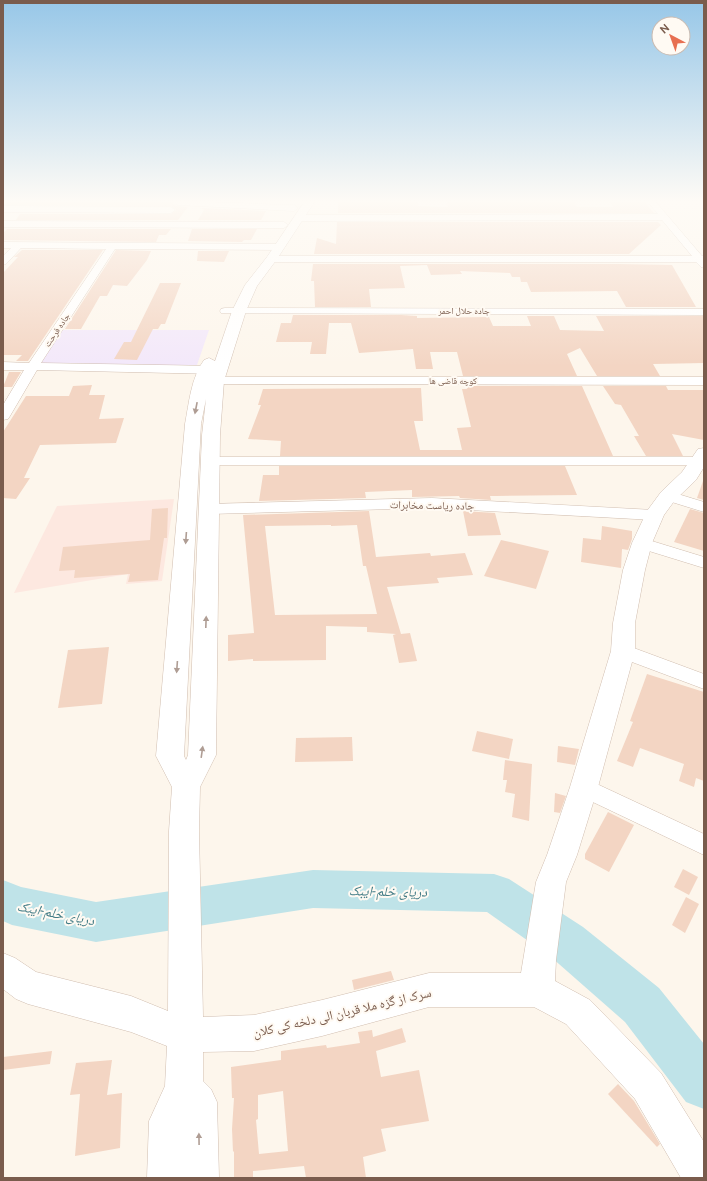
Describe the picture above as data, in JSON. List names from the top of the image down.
{
  "streets": {
    "street": [
      "جاده حلال احمر",
      "جاده فرحت",
      "کوچه قاضی ها",
      "جاده ریاست مخابرات",
      "سرک از گزه ملا قربان الی دلخه کی کلان"
    ]
  },
  "crossings": [
    ["جاده فرحت", "کوچه قاضی ها"]
  ],
  "water": ["دریای خلم-ایبک"],
  "north": "top left"
}
